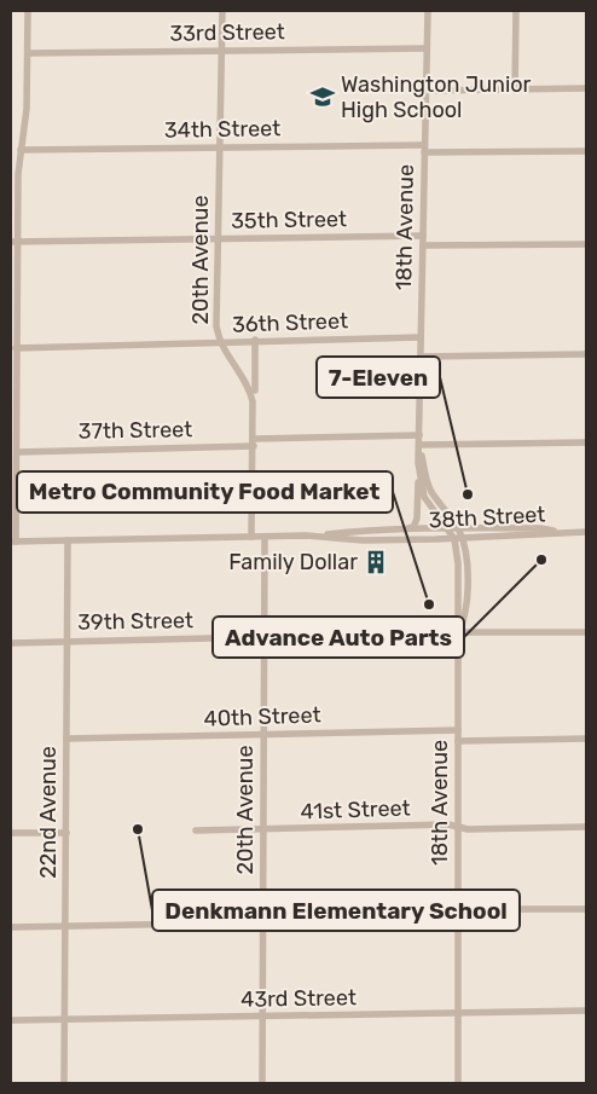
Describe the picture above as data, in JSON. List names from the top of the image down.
{
  "streets": {
    "street": [
      "33rd Street",
      "34th Street",
      "35th Street",
      "18th Avenue",
      "20th Avenue",
      "36th Street",
      "37th Street",
      "38th Street",
      "39th Street",
      "40th Street",
      "41st Street",
      "22nd Avenue",
      "43rd Street"
    ]
  },
  "crossings": [
    ["33rd Street", "18th Avenue"],
    ["33rd Street", "20th Avenue"],
    ["34th Street", "18th Avenue"],
    ["34th Street", "20th Avenue"],
    ["35th Street", "18th Avenue"],
    ["35th Street", "20th Avenue"],
    ["18th Avenue", "36th Street"],
    ["18th Avenue", "37th Street"],
    ["18th Avenue", "38th Street"],
    ["18th Avenue", "39th Street"],
    ["18th Avenue", "40th Street"],
    ["18th Avenue", "41st Street"],
    ["18th Avenue", "43rd Street"],
    ["20th Avenue", "36th Street"],
    ["20th Avenue", "37th Street"],
    ["20th Avenue", "38th Street"],
    ["20th Avenue", "39th Street"],
    ["20th Avenue", "40th Street"],
    ["20th Avenue", "41st Street"],
    ["20th Avenue", "43rd Street"],
    ["38th Street", "22nd Avenue"],
    ["39th Street", "22nd Avenue"],
    ["40th Street", "22nd Avenue"],
    ["22nd Avenue", "43rd Street"]
  ],
  "places": {
    "school or university": ["Washington Junior High School"],
    "other": [
      "7-Eleven",
      "Advance Auto Parts",
      "Metro Community Food Market",
      "Denkmann Elementary School"
    ],
    "building": ["Family Dollar"]
  }
}
